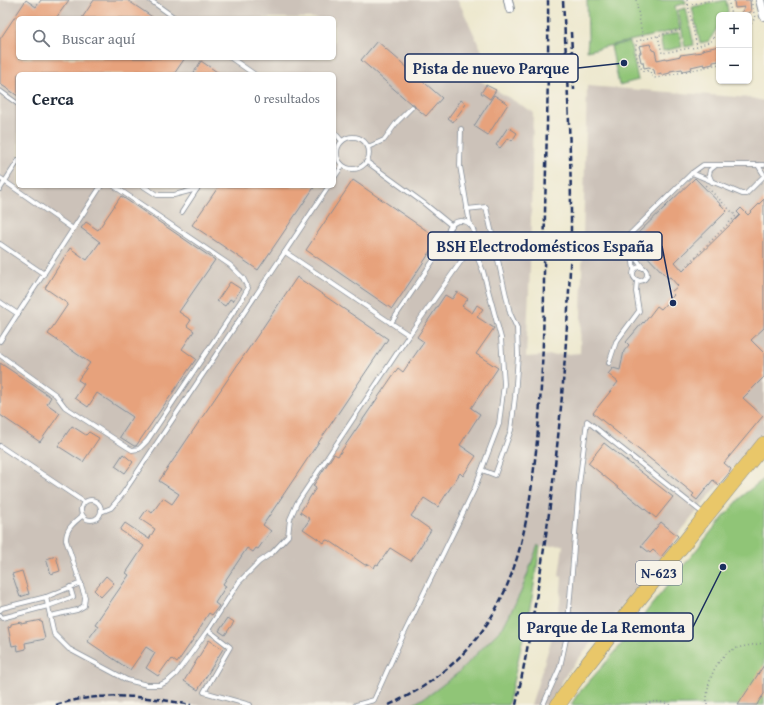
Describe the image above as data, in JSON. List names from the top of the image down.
{
  "streets": {
    "highway": ["N-623"]
  },
  "places": ["Pista de nuevo Parque", "BSH Electrodomésticos España", "Parque de La Remonta"],
  "page": {
    "map_buttons": ["+", "−"],
    "search": "Buscar aquí",
    "heading": ["Cerca", "0 resultados"]
  }
}
